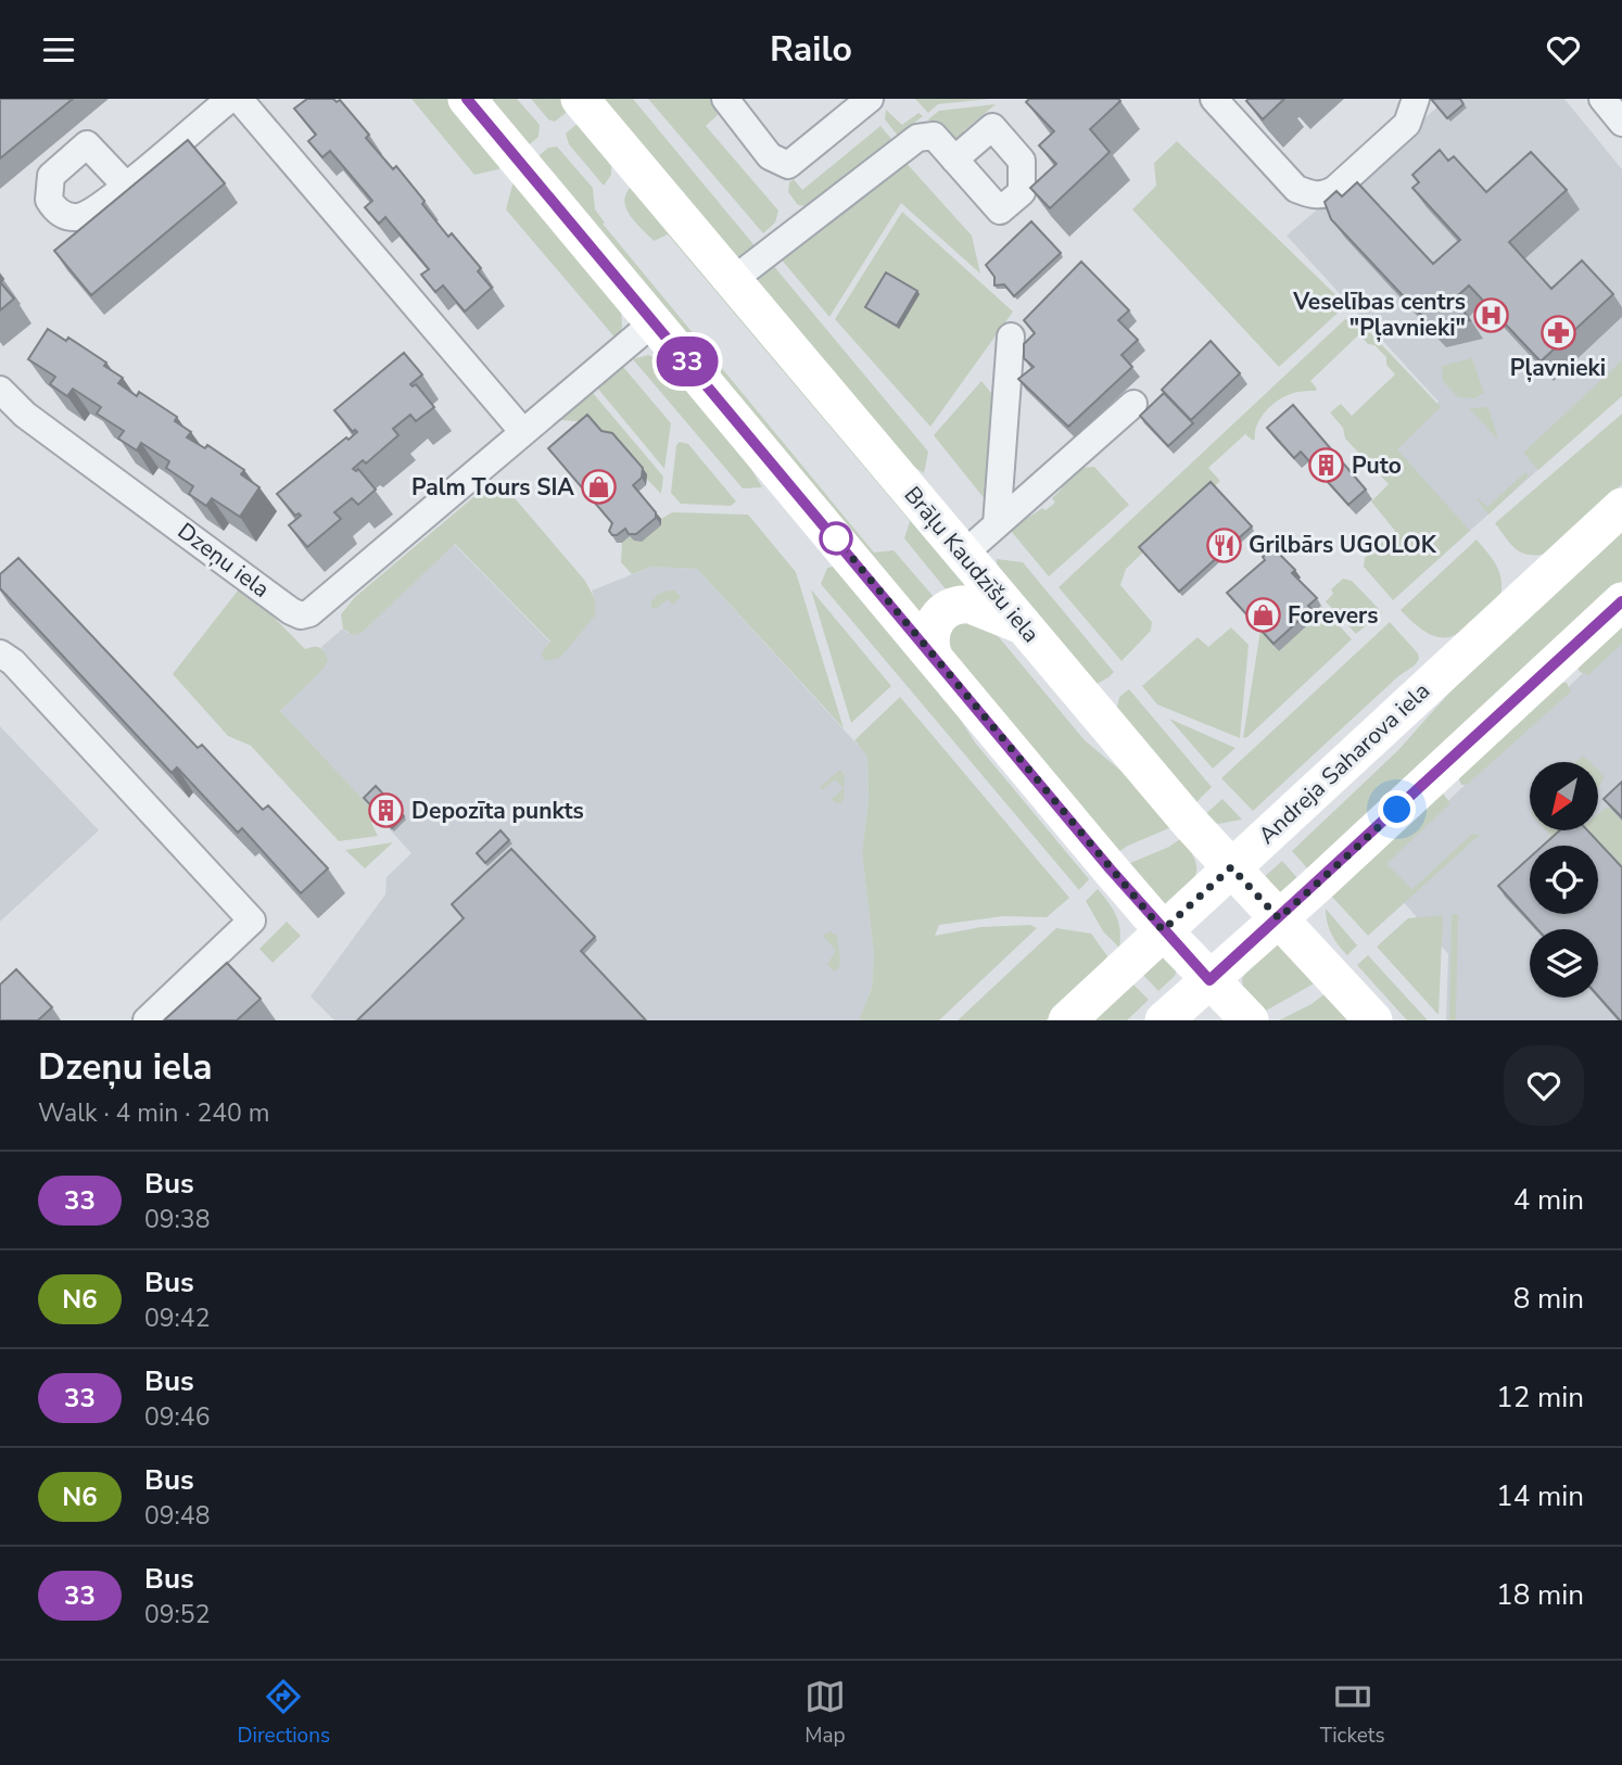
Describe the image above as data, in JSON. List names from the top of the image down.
{
  "streets": {
    "street": ["Dzeņu iela", "Brāļu Kaudzīšu iela", "Andreja Saharova iela"]
  },
  "crossings": [
    ["Brāļu Kaudzīšu iela", "Andreja Saharova iela"]
  ],
  "places": {
    "hospital": ["Veselības centrs \"Pļavnieki\""],
    "pharmacy": ["Pļavnieki"],
    "building": ["Puto", "Depozīta punkts"],
    "shop": ["Palm Tours SIA", "Forevers"],
    "restaurant": ["Grilbārs UGOLOK"]
  },
  "lines": ["bus line 33"],
  "north": "bottom left",
  "page": {
    "header": "Railo",
    "on_map": "33",
    "heading": ["Dzeņu iela", "Walk · 4 min · 240 m"],
    "list": [
      {
        "mark": "33",
        "name": "Bus",
        "note": "09:38",
        "value": "4 min"
      },
      {
        "mark": "N6",
        "name": "Bus",
        "note": "09:42",
        "value": "8 min"
      },
      {
        "mark": "33",
        "name": "Bus",
        "note": "09:46",
        "value": "12 min"
      },
      {
        "mark": "N6",
        "name": "Bus",
        "note": "09:48",
        "value": "14 min"
      },
      {
        "mark": "33",
        "name": "Bus",
        "note": "09:52",
        "value": "18 min"
      }
    ],
    "tabs": ["Directions", "Map", "Tickets"]
  }
}
